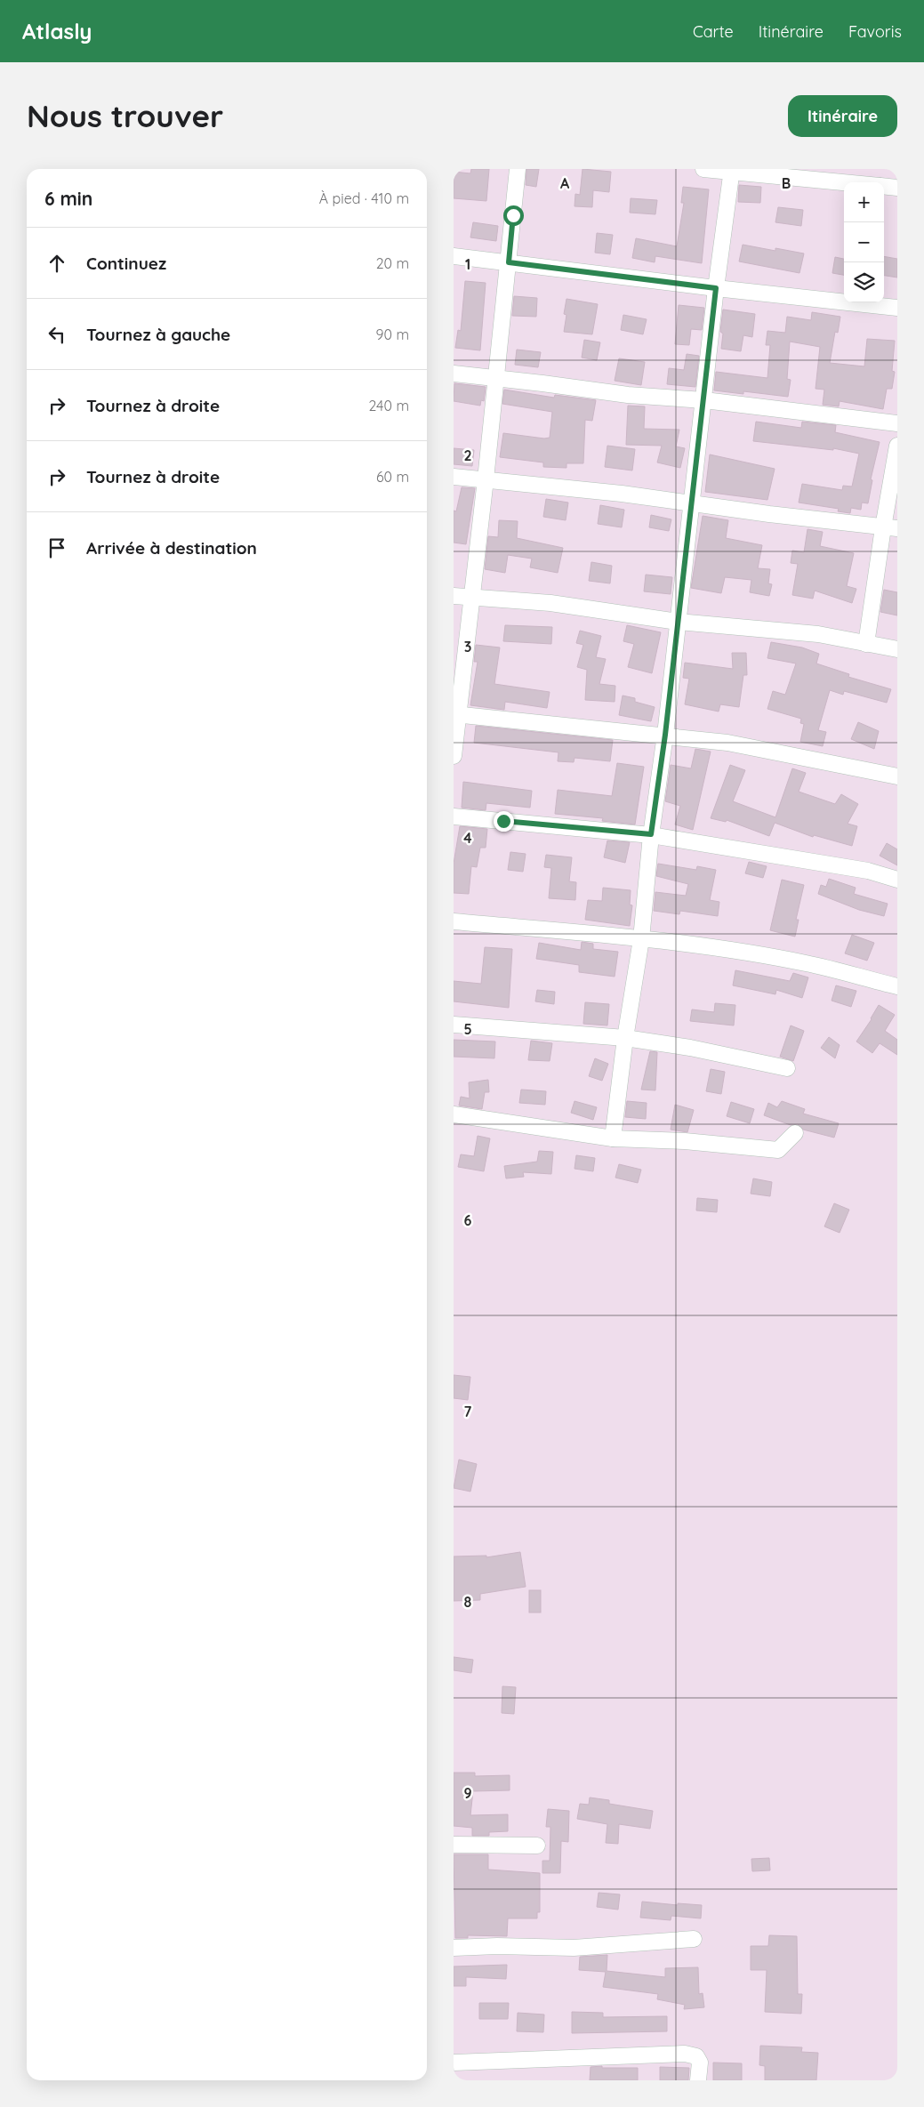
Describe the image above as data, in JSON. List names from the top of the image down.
{
  "page": {
    "header": "Atlasly",
    "nav": ["Carte", "Itinéraire", "Favoris"],
    "buttons": "Itinéraire",
    "title": "Nous trouver",
    "heading": ["6 min", "À pied · 410 m"],
    "map_buttons": ["+", "−"],
    "list": [
      ["Continuez", "20 m"],
      ["Tournez à gauche", "90 m"],
      ["Tournez à droite", "240 m"],
      ["Tournez à droite", "60 m"],
      "Arrivée à destination"
    ]
  },
  "grid": {
    "columns": ["A", "B"],
    "rows": [
      "1",
      "2",
      "3",
      "4",
      "5",
      "6",
      "7",
      "8",
      "9"
    ]
  }
}
